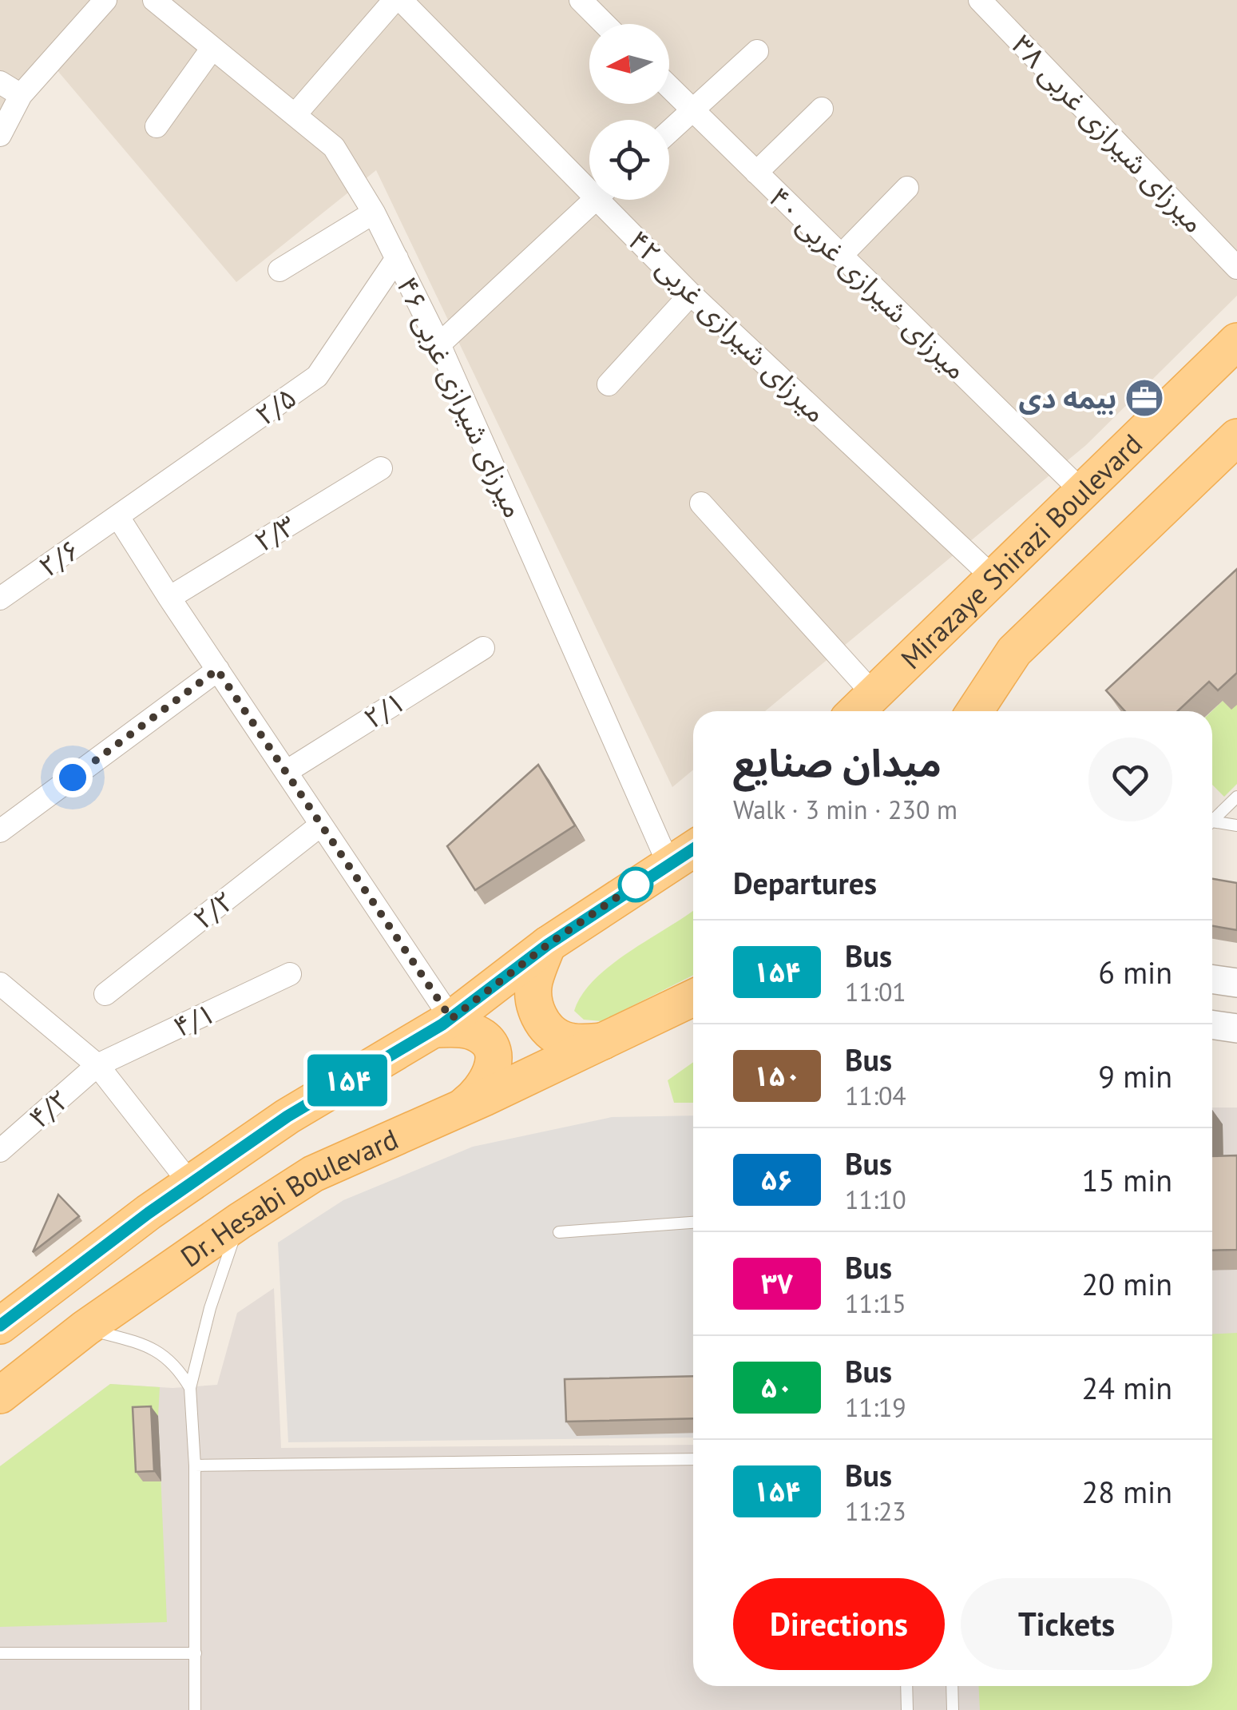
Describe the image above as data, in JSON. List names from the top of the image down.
{
  "streets": {
    "main road": ["Mirazaye Shirazi Boulevard", "Dr. Hesabi Boulevard"],
    "street": [
      "میرزای شیرازی غربی ۳۸",
      "میرزای شیرازی غربی ۴۰",
      "میرزای شیرازی غربی ۴۲",
      "میرزای شیرازی غربی ۴۶",
      "۲/۵",
      "۲/۳",
      "۲/۶",
      "۲/۱",
      "۲/۲",
      "۴/۱",
      "۴/۲"
    ]
  },
  "crossings": [
    ["میرزای شیرازی غربی ۴۰", "Mirazaye Shirazi Boulevard"],
    ["میرزای شیرازی غربی ۴۲", "Mirazaye Shirazi Boulevard"],
    ["میرزای شیرازی غربی ۴۶", "۲/۵"],
    ["۲/۵", "۲/۶"],
    ["۴/۱", "۴/۲"]
  ],
  "places": {
    "office": ["بیمه دی"]
  },
  "lines": ["bus line ۱۵۴"],
  "north": "left",
  "page": {
    "on_map": "۱۵۴",
    "heading": [
      ["میدان صنایع", "Walk · 3 min · 230 m"],
      "Departures"
    ],
    "list": [
      {
        "mark": "۱۵۴",
        "name": "Bus",
        "note": "11:01",
        "value": "6 min"
      },
      {
        "mark": "۱۵۰",
        "name": "Bus",
        "note": "11:04",
        "value": "9 min"
      },
      {
        "mark": "۵۶",
        "name": "Bus",
        "note": "11:10",
        "value": "15 min"
      },
      {
        "mark": "۳۷",
        "name": "Bus",
        "note": "11:15",
        "value": "20 min"
      },
      {
        "mark": "۵۰",
        "name": "Bus",
        "note": "11:19",
        "value": "24 min"
      },
      {
        "mark": "۱۵۴",
        "name": "Bus",
        "note": "11:23",
        "value": "28 min"
      }
    ],
    "buttons": ["Directions", "Tickets"]
  }
}
